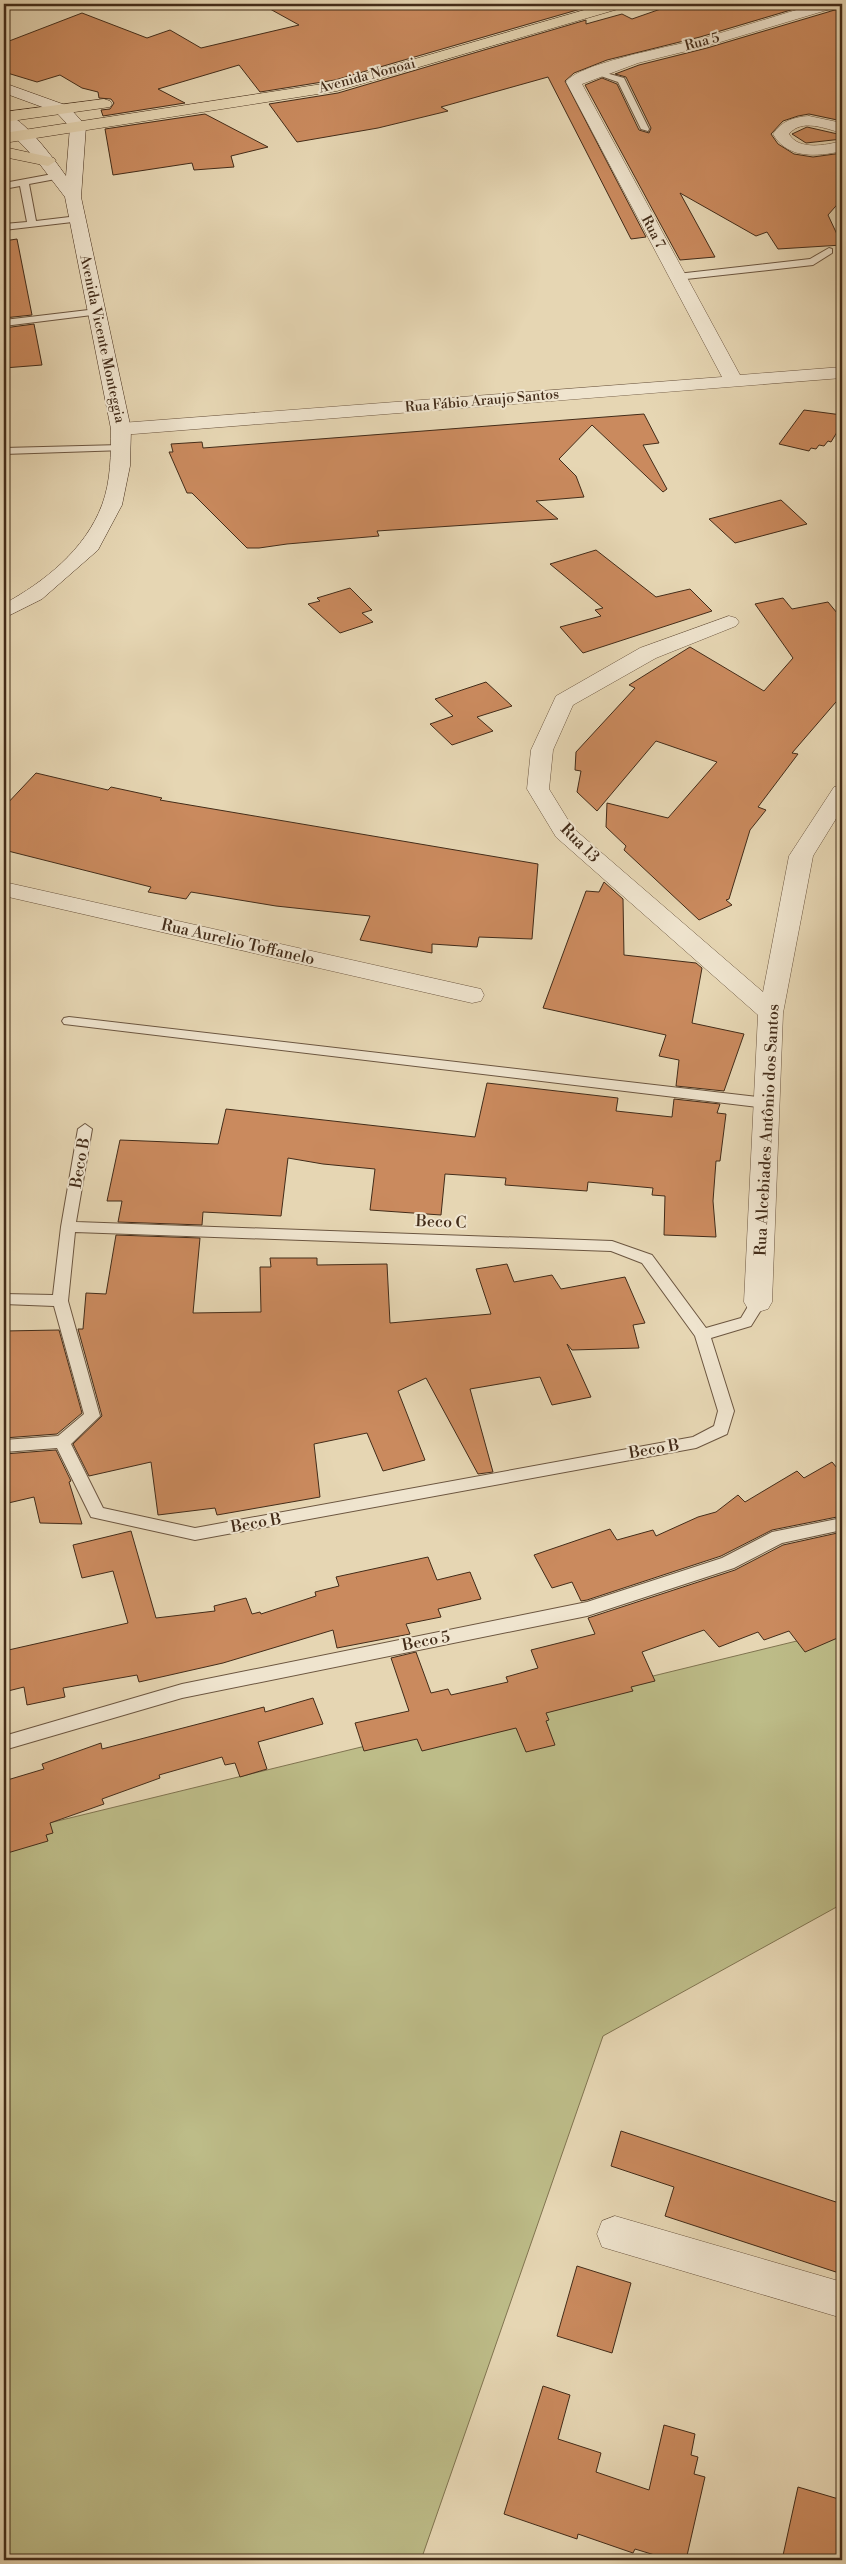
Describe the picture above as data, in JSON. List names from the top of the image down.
{
  "streets": {
    "main road": ["Avenida Nonoai"],
    "street": [
      "Rua 5",
      "Rua 7",
      "Avenida Vicente Monteggia",
      "Rua Fábio Araujo Santos",
      "Rua 13",
      "Rua Aurelio Toffanelo",
      "Rua Alcebiades Antônio dos Santos"
    ],
    "lane": ["Beco B", "Beco C", "Beco 5"]
  },
  "crossings": [
    ["Rua 5", "Rua 7"],
    ["Avenida Nonoai", "Avenida Vicente Monteggia"],
    ["Rua 7", "Rua Fábio Araujo Santos"],
    ["Avenida Vicente Monteggia", "Rua Fábio Araujo Santos"],
    ["Rua 13", "Rua Alcebiades Antônio dos Santos"],
    ["Beco B", "Beco C"]
  ]
}
